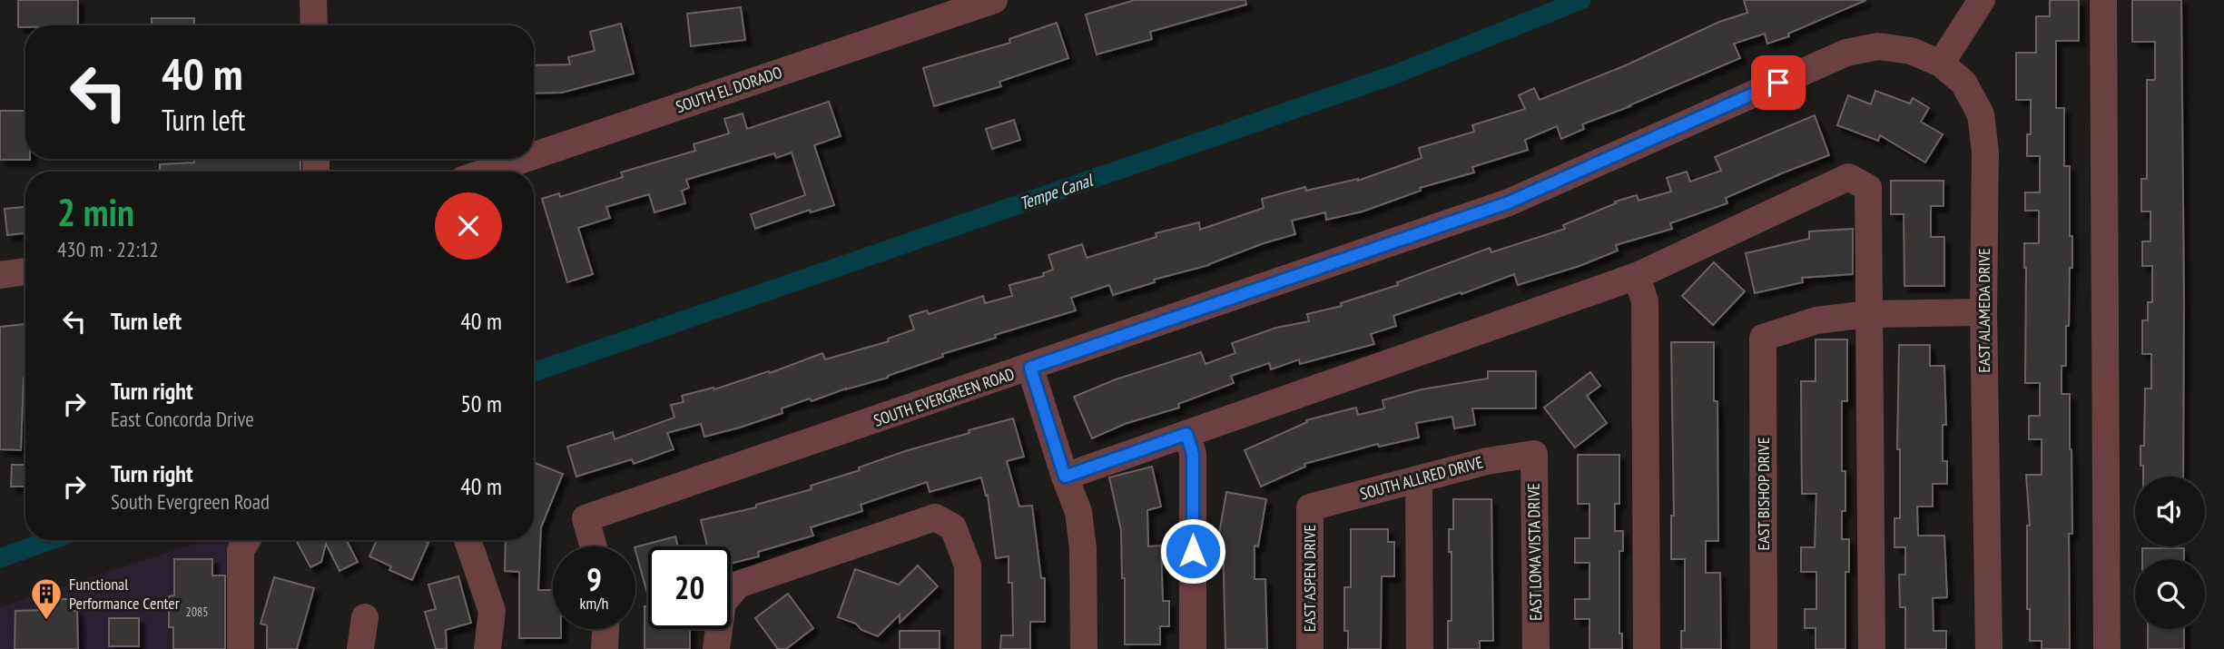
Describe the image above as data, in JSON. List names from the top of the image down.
{
  "streets": {
    "street": [
      "SOUTH EL DORADO",
      "EAST ALAMEDA DRIVE",
      "SOUTH EVERGREEN ROAD",
      "SOUTH ALLRED DRIVE",
      "EAST BISHOP DRIVE",
      "EAST LOMA VISTA DRIVE",
      "EAST ASPEN DRIVE"
    ]
  },
  "crossings": [
    ["EAST ALAMEDA DRIVE", "SOUTH EVERGREEN ROAD"],
    ["SOUTH ALLRED DRIVE", "EAST LOMA VISTA DRIVE"],
    ["SOUTH ALLRED DRIVE", "EAST ASPEN DRIVE"]
  ],
  "water": ["Tempe Canal"],
  "places": {
    "building": ["Functional Performance Center"]
  },
  "house_numbers": ["2085"],
  "page": {
    "turn": ["40 m", "Turn left"],
    "heading": ["2 min", "430 m · 22:12"],
    "list": [
      {
        "name": "Turn left",
        "value": "40 m"
      },
      {
        "name": "Turn right",
        "note": "East Concorda Drive",
        "value": "50 m"
      },
      {
        "name": "Turn right",
        "note": "South Evergreen Road",
        "value": "40 m"
      }
    ],
    "speed": "9 km/h",
    "limit": "20"
  }
}
